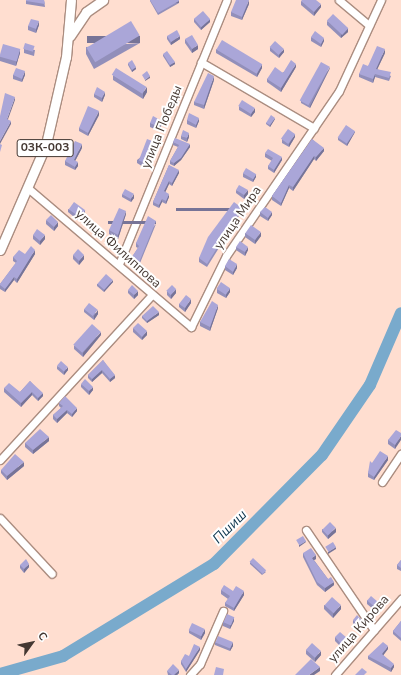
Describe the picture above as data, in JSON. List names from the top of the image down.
{
  "streets": {
    "main road": ["03К-003"],
    "street": [
      "улица Победы",
      "улица Мира",
      "улица Филиппова",
      "улица Кирова"
    ]
  },
  "crossings": [
    ["улица Победы", "улица Филиппова"],
    ["03К-003", "улица Филиппова"],
    ["улица Мира", "улица Филиппова"]
  ],
  "water": ["Пшиш"],
  "north": "top right"
}
